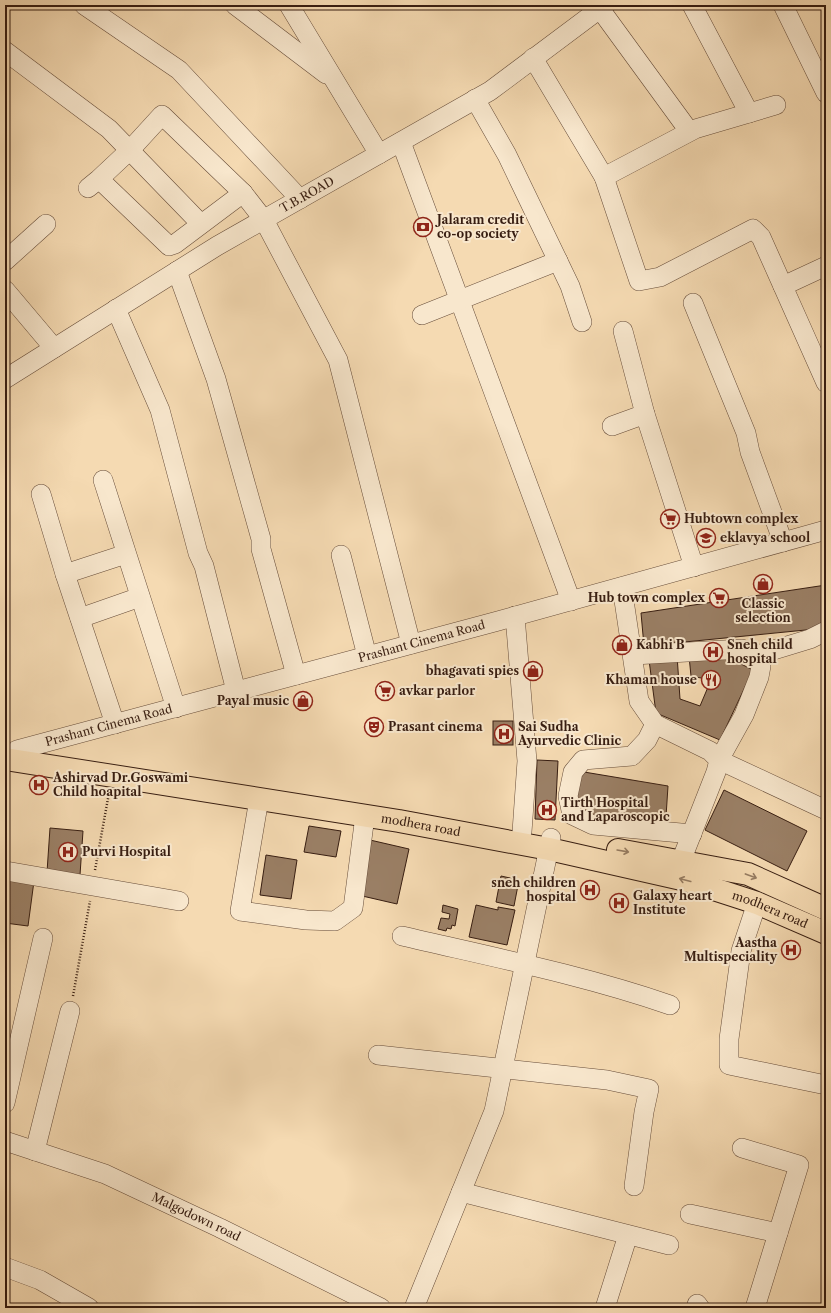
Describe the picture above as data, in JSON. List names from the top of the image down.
{
  "streets": {
    "main road": ["modhera road"],
    "street": ["T.B.ROAD", "Prashant Cinema Road", "Malgodown road"]
  },
  "crossings": [
    ["Prashant Cinema Road", "modhera road"]
  ],
  "places": {
    "bank": ["Jalaram credit co-op society"],
    "supermarket": ["Hubtown complex", "Hub town complex", "avkar parlor"],
    "school or university": ["eklavya school"],
    "shop": [
      "Classic selection",
      "Kabhi B",
      "bhagavati spies",
      "Payal music"
    ],
    "hospital": [
      "Sneh child hospital",
      "Sai Sudha Ayurvedic Clinic",
      "Ashirvad Dr.Goswami Child hoapital",
      "Tirth Hospital and Laparoscopic",
      "Purvi Hospital",
      "sneh children hospital",
      "Galaxy heart Institute",
      "Aastha Multispeciality"
    ],
    "restaurant": ["Khaman house"],
    "theatre": ["Prasant cinema"]
  }
}
